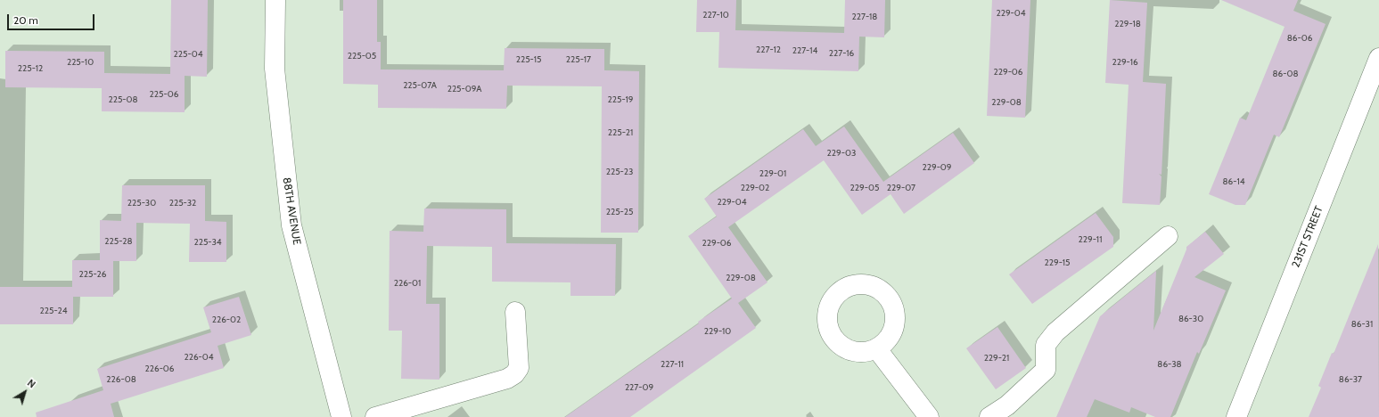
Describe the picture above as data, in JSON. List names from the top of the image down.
{
  "streets": {
    "street": ["88TH AVENUE", "231ST STREET"]
  },
  "house_numbers": [
    "229-04",
    "227-10",
    "227-18",
    "229-18",
    "86-06",
    "227-12",
    "227-14",
    "227-16",
    "225-04",
    "225-05",
    "225-15",
    "225-17",
    "225-10",
    "229-16",
    "225-12",
    "229-06",
    "86-08",
    "225-07A",
    "225-09A",
    "225-06",
    "225-08",
    "225-19",
    "229-08",
    "225-21",
    "229-03",
    "229-09",
    "225-23",
    "229-01",
    "86-14",
    "229-02",
    "229-05",
    "229-07",
    "229-04",
    "225-30",
    "225-32",
    "225-25",
    "229-11",
    "225-28",
    "225-34",
    "229-06",
    "229-15",
    "225-26",
    "229-08",
    "226-01",
    "225-24",
    "86-30",
    "226-02",
    "86-31",
    "229-10",
    "226-04",
    "229-21",
    "227-11",
    "86-38",
    "226-06",
    "226-08",
    "86-37",
    "227-09"
  ],
  "scale_bar": "20 m",
  "north": "top right"
}
